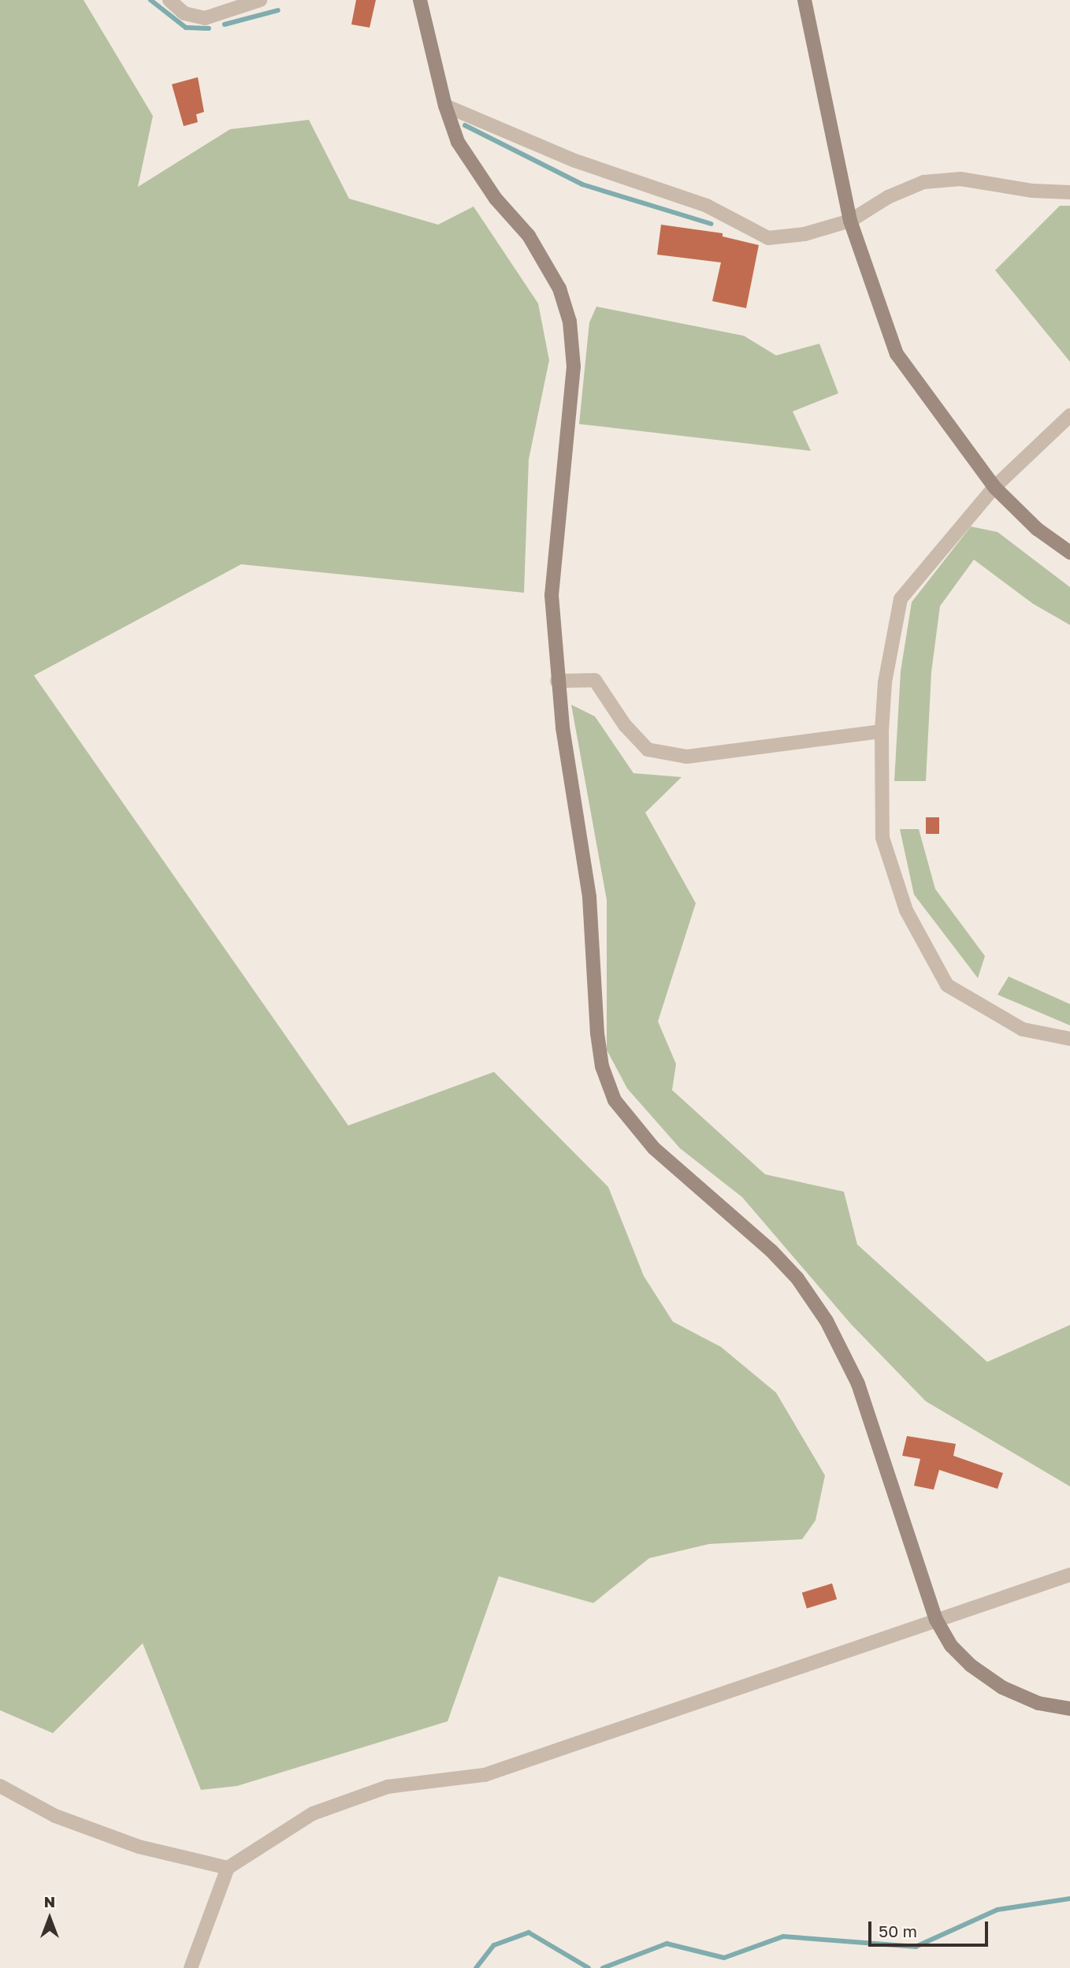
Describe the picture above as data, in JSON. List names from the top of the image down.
{
  "scale_bar": "50 m",
  "north": "top"
}
